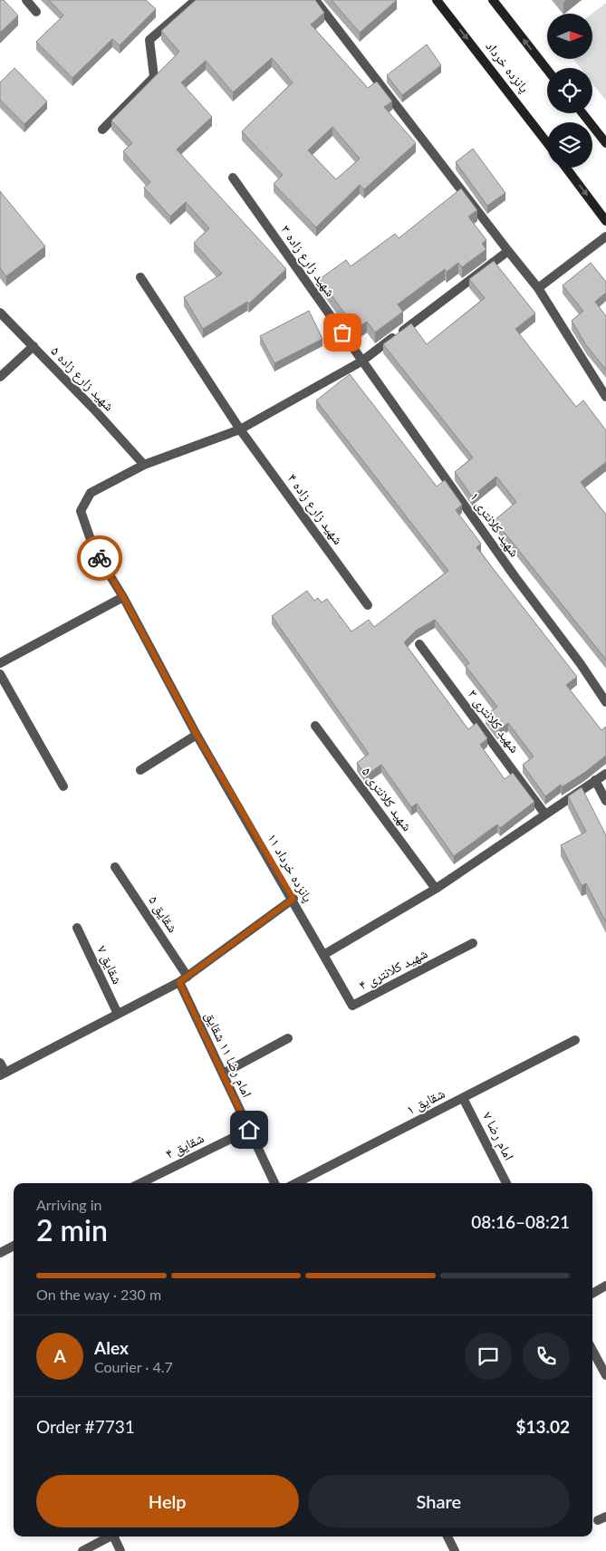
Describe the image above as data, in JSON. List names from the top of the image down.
{
  "streets": {
    "main road": ["پانزده خرداد"],
    "street": [
      "شهید زارع زاده ۳",
      "شهید زارع زاده ۵",
      "شهید زارع زاده ۴",
      "شهید کلانتری ۱",
      "شهید کلانتری ۳",
      "شهید کلانتری ۵",
      "پانزده خرداد ۱۱",
      "شقایق ۵",
      "شقایق ۷",
      "شهید کلانتری ۴",
      "امام رضا ۱۱ شقایق",
      "شقایق ۱",
      "امام رضا ۷",
      "شقایق ۴"
    ]
  },
  "crossings": [
    ["شهید زارع زاده ۳", "شهید کلانتری ۱"],
    ["شهید زارع زاده ۳", "پانزده خرداد ۱۱"],
    ["شهید زارع زاده ۵", "پانزده خرداد ۱۱"],
    ["شهید زارع زاده ۴", "پانزده خرداد ۱۱"],
    ["شهید کلانتری ۱", "پانزده خرداد ۱۱"],
    ["پانزده خرداد ۱۱", "شهید کلانتری ۴"],
    ["شقایق ۵", "امام رضا ۱۱ شقایق"],
    ["امام رضا ۱۱ شقایق", "شقایق ۴"],
    ["شقایق ۱", "امام رضا ۷"]
  ],
  "north": "right",
  "page": {
    "heading": ["2 min", "Arriving in", "08:16–08:21"],
    "panel": [
      "Alex",
      "Courier · 4.7",
      "Order #7731",
      "$13.02"
    ],
    "bar": "On the way · 230 m",
    "round": "A",
    "buttons": ["Help", "Share"]
  }
}
